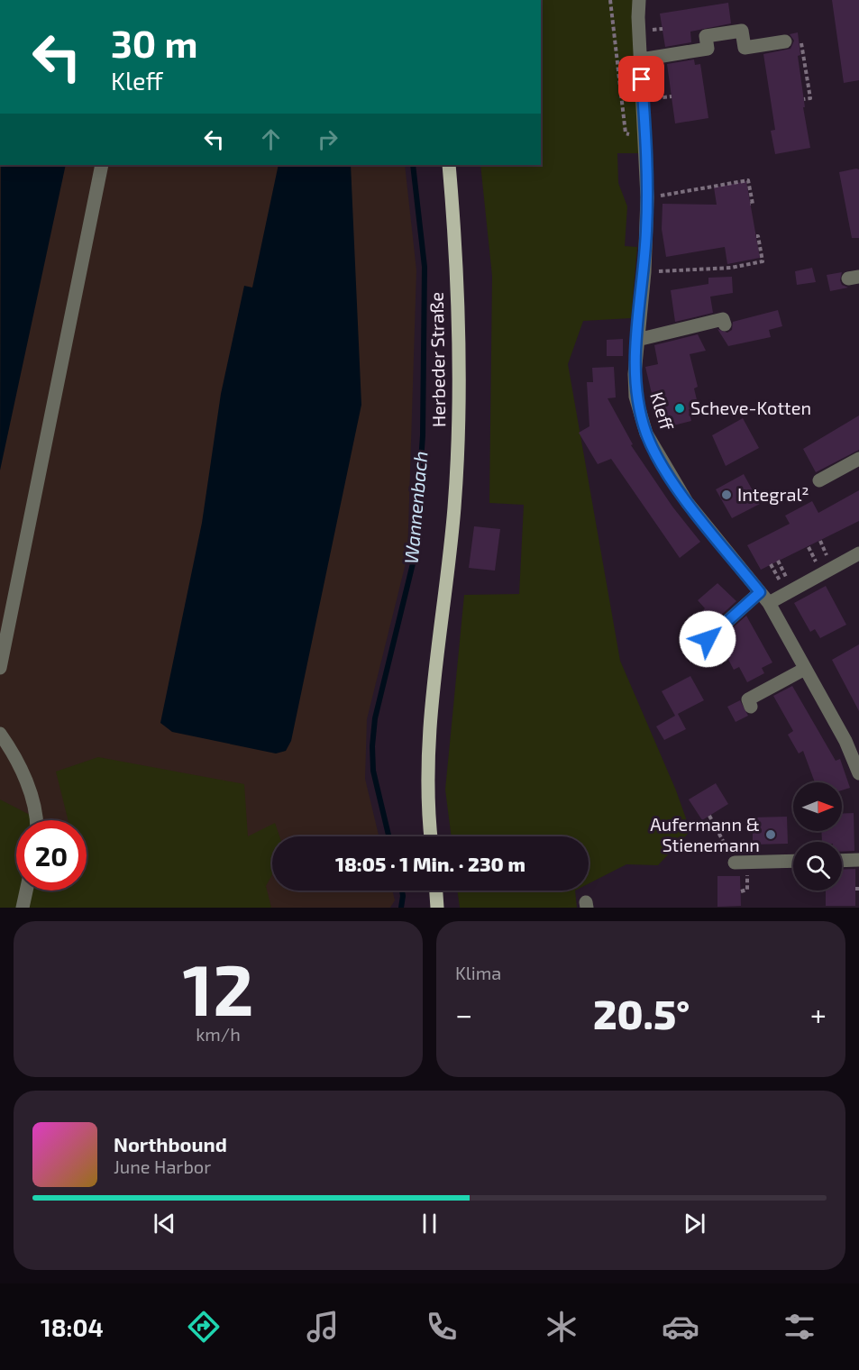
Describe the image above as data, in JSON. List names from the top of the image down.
{
  "streets": {
    "main road": ["Herbeder Straße"],
    "street": ["Kleff"]
  },
  "water": ["Wannenbach"],
  "places": ["Scheve-Kotten", "Integral²", "Aufermann & Stienemann"],
  "north": "right",
  "page": {
    "turn": ["30 m", "Kleff"],
    "limit": "20",
    "trip": "18:05 · 1 Min. · 230 m",
    "tile": [
      ["12", "km/h"],
      "Klima"
    ],
    "heat": ["−", "20.5°", "+"],
    "song": ["Northbound", "June Harbor"],
    "tabs": "18:04"
  }
}
